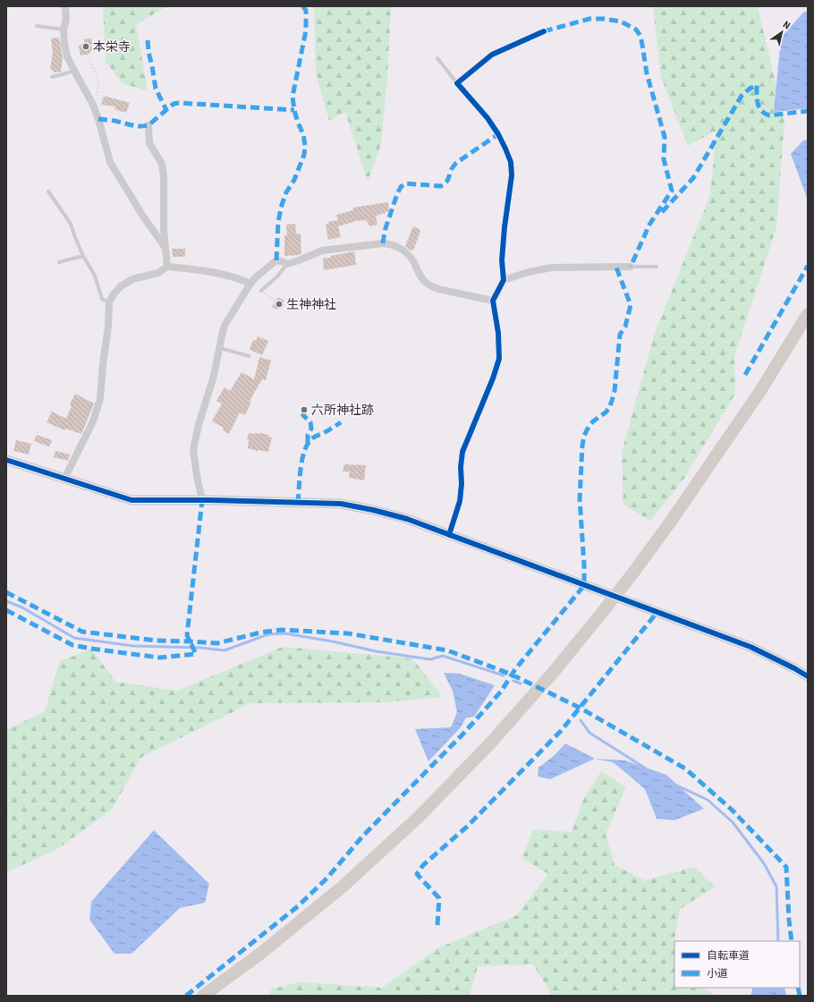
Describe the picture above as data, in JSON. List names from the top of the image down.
{
  "places": ["本栄寺", "生神神社", "六所神社跡"],
  "legend": ["自転車道", "小道"],
  "north": "top right"
}
